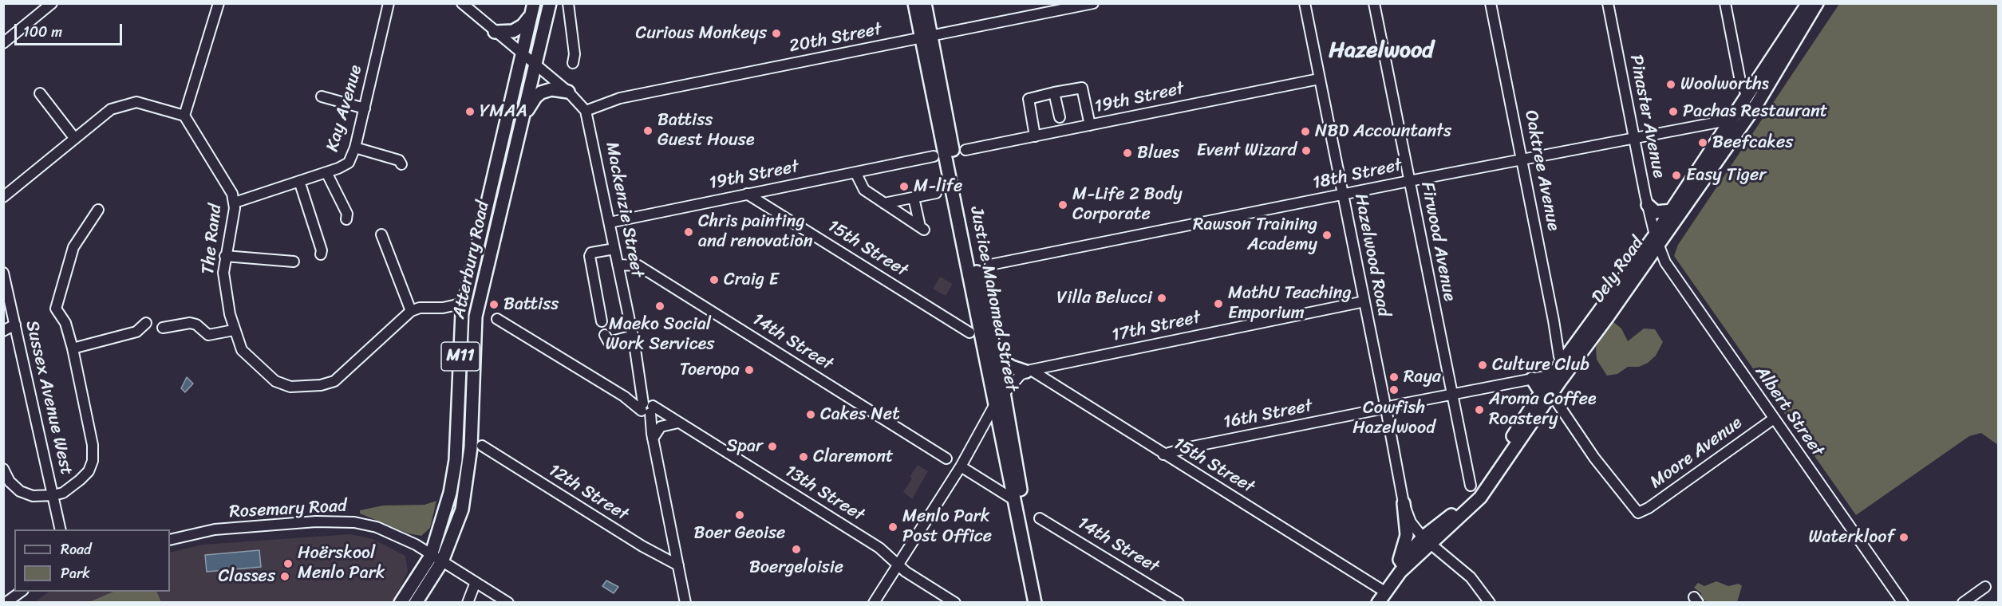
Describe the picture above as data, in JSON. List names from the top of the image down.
{
  "streets": {
    "main road": [
      "Atterbury Road",
      "Dely Road",
      "Justice Mahomed Street",
      "M11"
    ],
    "street": [
      "20th Street",
      "19th Street",
      "Kay Avenue",
      "Pinaster Avenue",
      "Oaktree Avenue",
      "18th Street",
      "Mackenzie Street",
      "The Rand",
      "Firwood Avenue",
      "15th Street",
      "Hazelwood Road",
      "17th Street",
      "14th Street",
      "Sussex Avenue West",
      "Albert Street",
      "16th Street",
      "Moore Avenue",
      "12th Street",
      "13th Street",
      "Rosemary Road"
    ]
  },
  "crossings": [
    ["20th Street", "Mackenzie Street"],
    ["20th Street", "Justice Mahomed Street"],
    ["19th Street", "Mackenzie Street"],
    ["19th Street", "15th Street"],
    ["19th Street", "Hazelwood Road"],
    ["Kay Avenue", "The Rand"],
    ["Pinaster Avenue", "18th Street"],
    ["Pinaster Avenue", "Dely Road"],
    ["Pinaster Avenue", "Albert Street"],
    ["Oaktree Avenue", "18th Street"],
    ["Oaktree Avenue", "Dely Road"],
    ["18th Street", "Firwood Avenue"],
    ["18th Street", "Hazelwood Road"],
    ["18th Street", "Dely Road"],
    ["Mackenzie Street", "14th Street"],
    ["Mackenzie Street", "12th Street"],
    ["Mackenzie Street", "13th Street"],
    ["Firwood Avenue", "16th Street"],
    ["15th Street", "17th Street"],
    ["15th Street", "16th Street"],
    ["Hazelwood Road", "Dely Road"],
    ["Hazelwood Road", "17th Street"],
    ["Hazelwood Road", "16th Street"],
    ["Atterbury Road", "Rosemary Road"],
    ["Dely Road", "Albert Street"],
    ["Dely Road", "16th Street"],
    ["Dely Road", "Moore Avenue"],
    ["Justice Mahomed Street", "17th Street"],
    ["17th Street", "13th Street"],
    ["Albert Street", "Moore Avenue"]
  ],
  "districts": ["Hazelwood"],
  "places": [
    "Curious Monkeys",
    "Woolworths",
    "YMAA",
    "Pachas Restaurant",
    "Battiss Guest House",
    "NBD Accountants",
    "Beefcakes",
    "Event Wizard",
    "Blues",
    "Easy Tiger",
    "M-life",
    "M-Life 2 Body Corporate",
    "Chris painting and renovation",
    "Rawson Training Academy",
    "Craig E",
    "Villa Belucci",
    "MathU Teaching Emporium",
    "Battiss",
    "Maeko Social Work Services",
    "Culture Club",
    "Toeropa",
    "Raya",
    "Cowfish Hazelwood",
    "Aroma Coffee Roastery",
    "Cakes Net",
    "Spar",
    "Claremont",
    "Boer Geoise",
    "Menlo Park Post Office",
    "Waterkloof",
    "Boergeloisie",
    "Hoërskool Menlo Park",
    "Classes"
  ],
  "legend": ["Road", "Park"],
  "scale_bar": "100 m"
}
